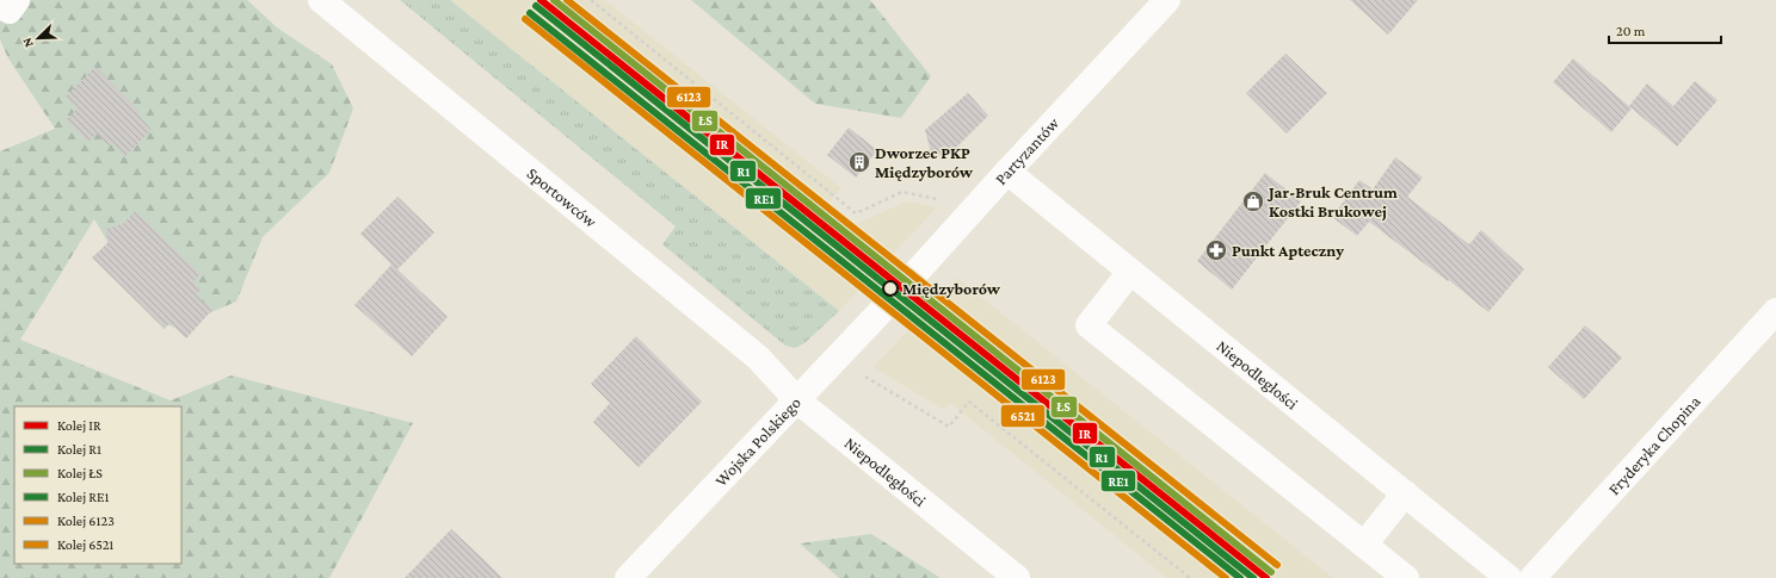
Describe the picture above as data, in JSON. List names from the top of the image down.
{
  "streets": {
    "street": [
      "Partyzantów",
      "Sportowców",
      "Niepodległości",
      "Wojska Polskiego",
      "Fryderyka Chopina"
    ]
  },
  "crossings": [
    ["Partyzantów", "Niepodległości"],
    ["Partyzantów", "Wojska Polskiego"],
    ["Sportowców", "Niepodległości"],
    ["Sportowców", "Wojska Polskiego"],
    ["Niepodległości", "Wojska Polskiego"]
  ],
  "places": {
    "building": ["Dworzec PKP Międzyborów"],
    "shop": ["Jar-Bruk Centrum Kostki Brukowej"],
    "pharmacy": ["Punkt Apteczny"],
    "other": ["Międzyborów"]
  },
  "lines": [
    "rail line IR",
    "rail line ŁS",
    "rail line 6123",
    "rail line R1",
    "rail line RE1",
    "rail line 6521"
  ],
  "legend": [
    "Kolej IR",
    "Kolej R1",
    "Kolej ŁS",
    "Kolej RE1",
    "Kolej 6123",
    "Kolej 6521"
  ],
  "scale_bar": "20 m",
  "north": "bottom left"
}
